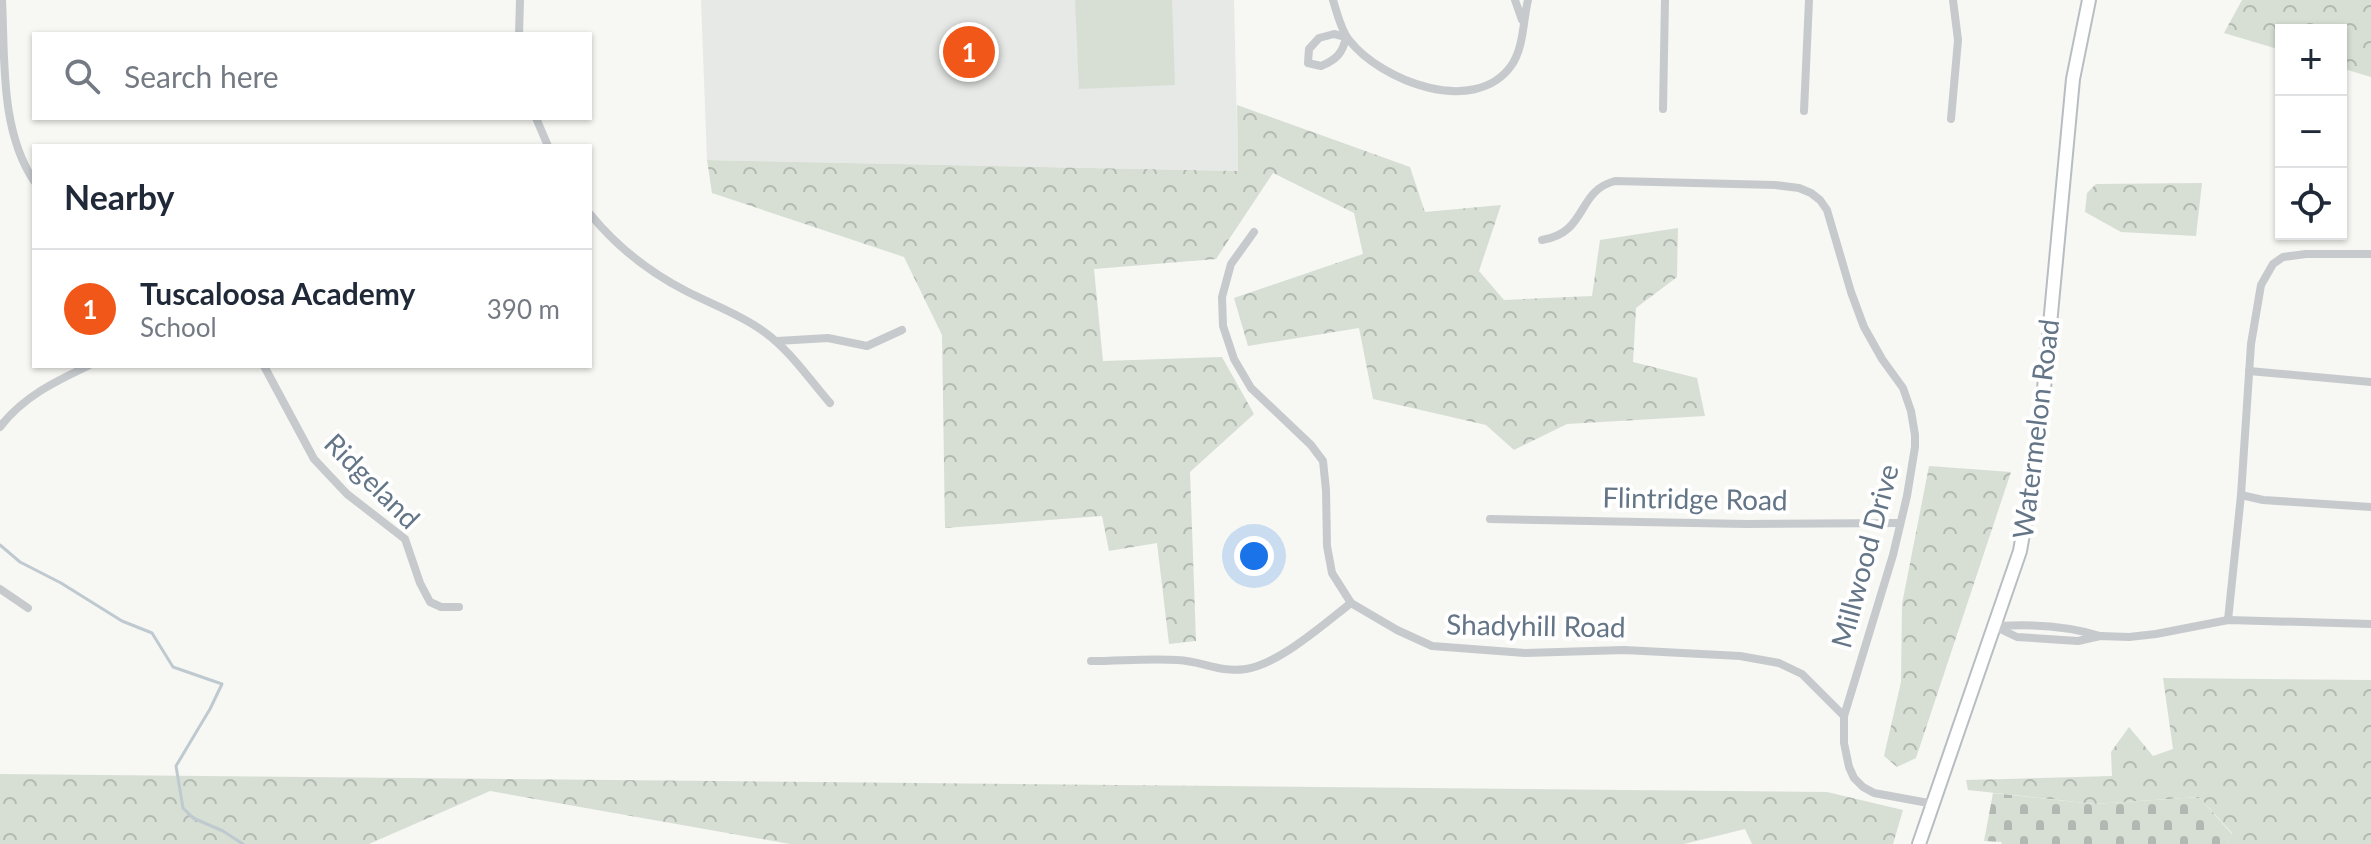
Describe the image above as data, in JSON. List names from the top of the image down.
{
  "streets": {
    "main road": ["Watermelon Road"],
    "street": [
      "Ridgeland",
      "Flintridge Road",
      "Millwood Drive",
      "Shadyhill Road"
    ]
  },
  "crossings": [
    ["Watermelon Road", "Millwood Drive"],
    ["Flintridge Road", "Millwood Drive"],
    ["Millwood Drive", "Shadyhill Road"]
  ],
  "page": {
    "pins": "1",
    "map_buttons": ["+", "−"],
    "search": "Search here",
    "heading": "Nearby",
    "list": [
      {
        "mark": "1",
        "name": "Tuscaloosa Academy",
        "note": "School",
        "value": "390 m"
      }
    ]
  }
}
